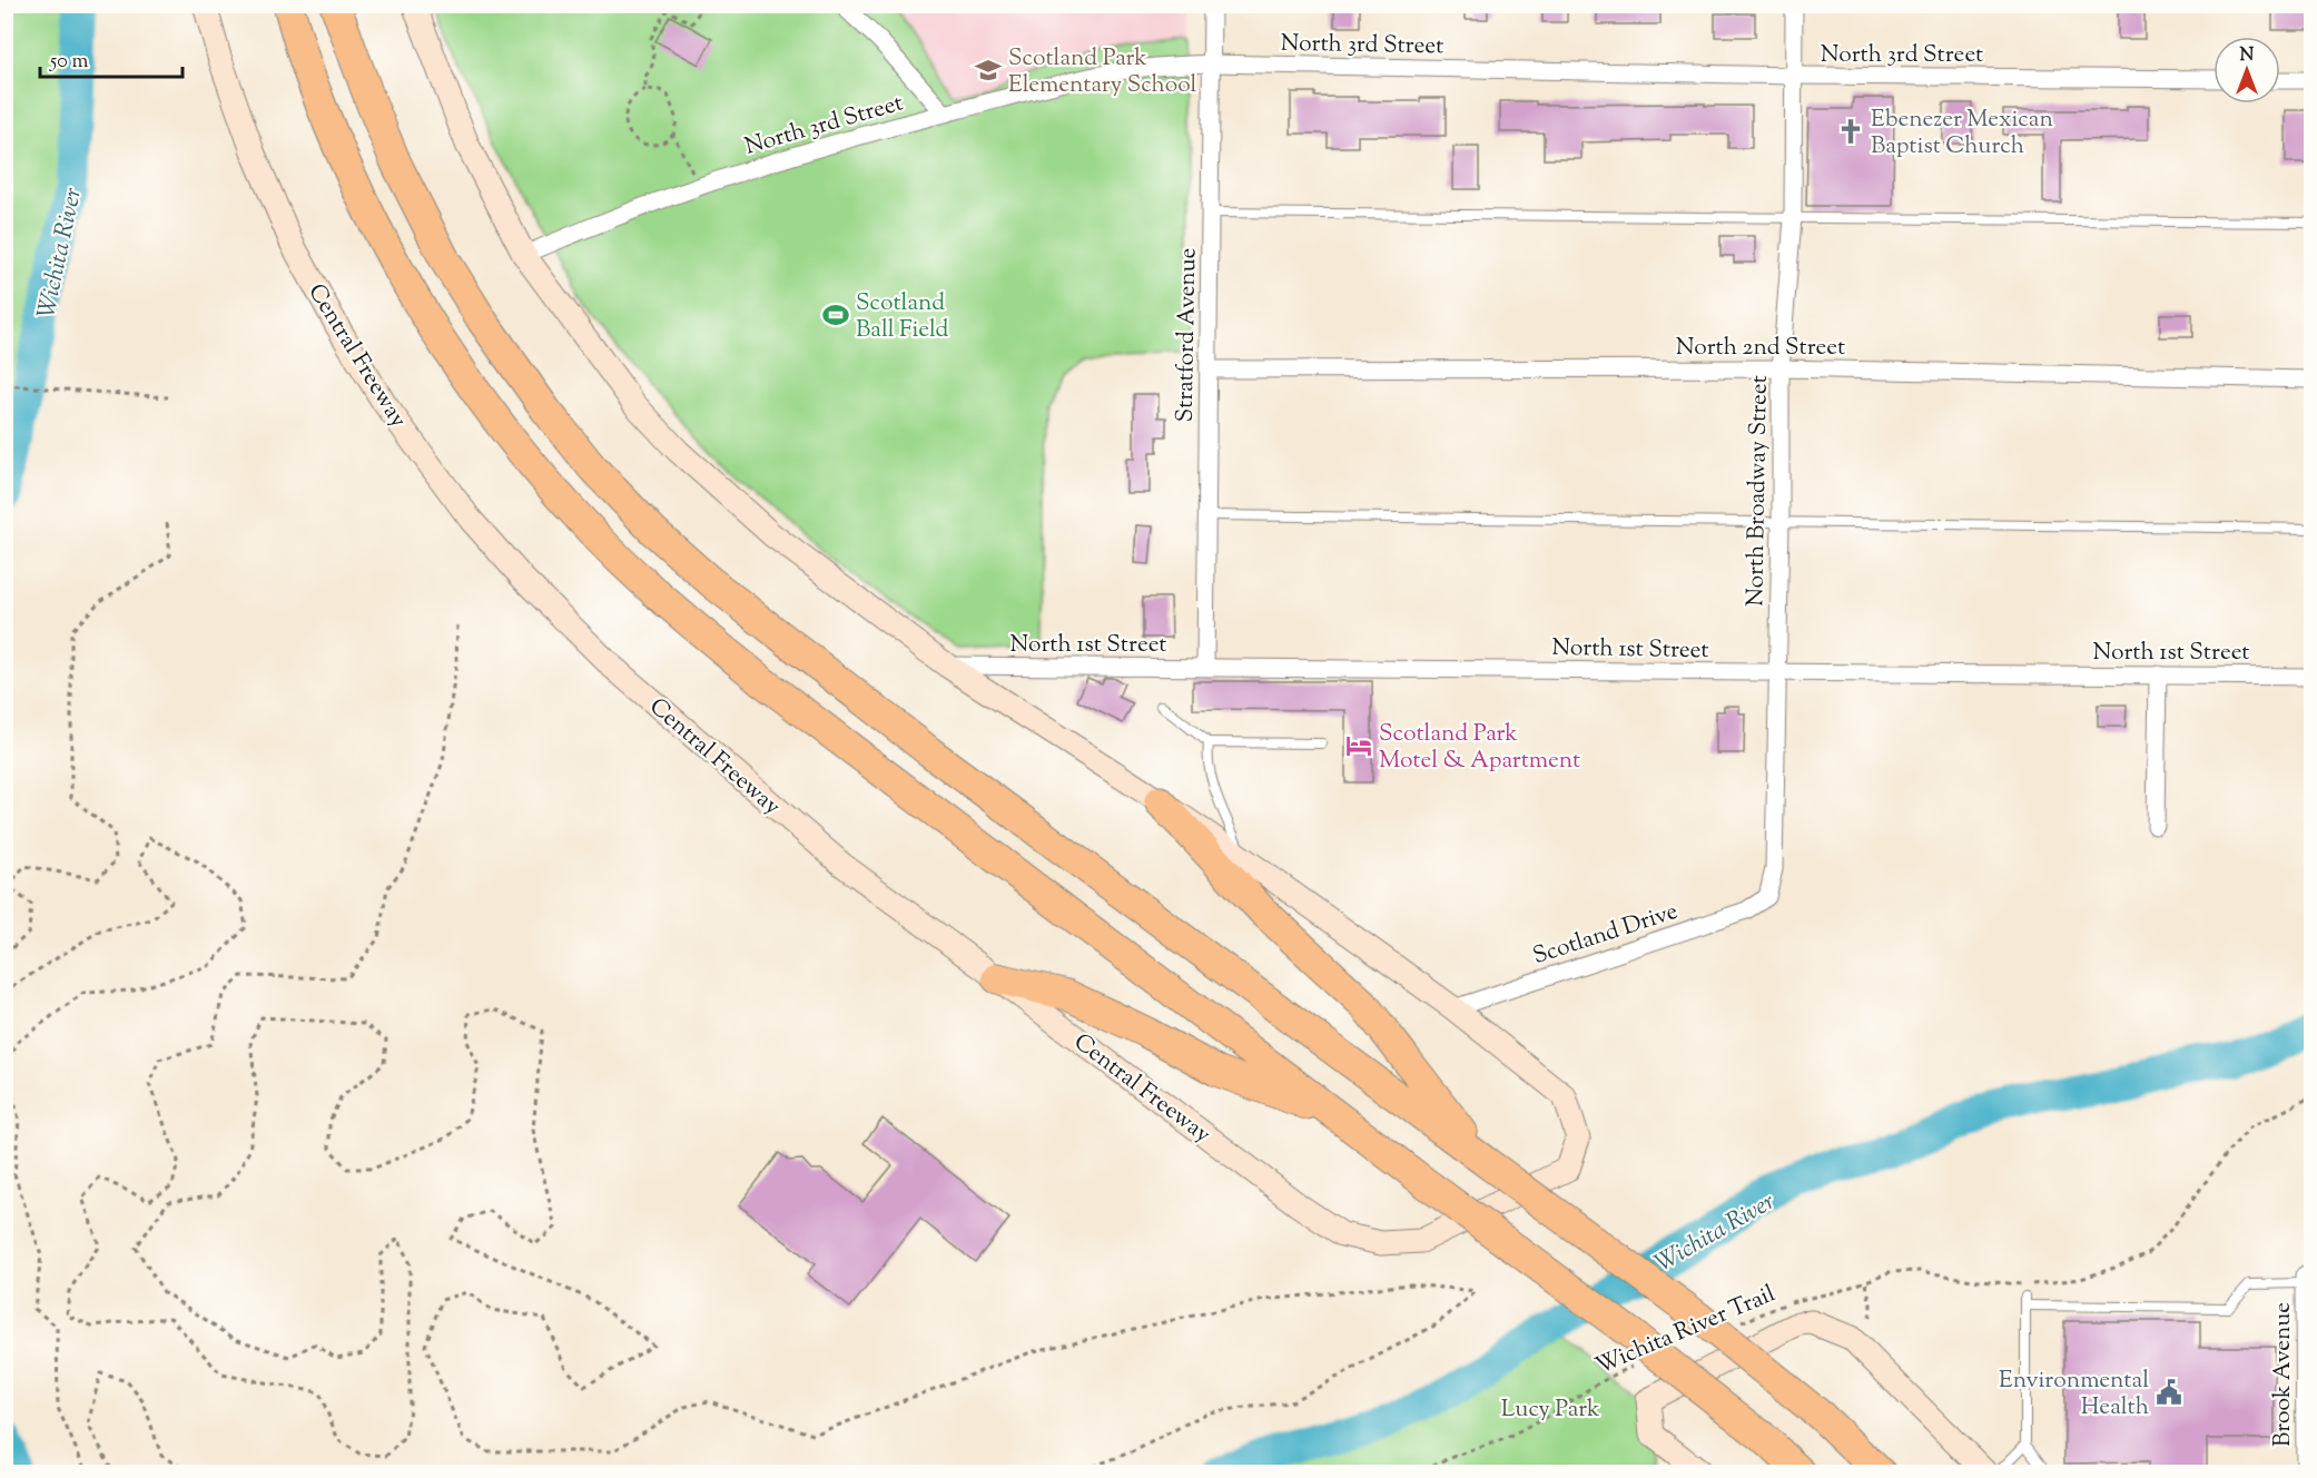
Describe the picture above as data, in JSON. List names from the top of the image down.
{
  "streets": {
    "main road": ["Central Freeway"],
    "street": [
      "North 3rd Street",
      "Stratford Avenue",
      "North 2nd Street",
      "North Broadway Street",
      "North 1st Street",
      "Scotland Drive",
      "Brook Avenue"
    ],
    "path": ["Wichita River Trail"]
  },
  "crossings": [
    ["North 3rd Street", "Stratford Avenue"],
    ["North 3rd Street", "Central Freeway"],
    ["North 3rd Street", "North Broadway Street"],
    ["Stratford Avenue", "North 2nd Street"],
    ["Stratford Avenue", "North 1st Street"],
    ["North 2nd Street", "North Broadway Street"],
    ["Central Freeway", "North 1st Street"],
    ["Central Freeway", "Scotland Drive"],
    ["North Broadway Street", "North 1st Street"],
    ["North Broadway Street", "Scotland Drive"]
  ],
  "water": ["Wichita River"],
  "parks": ["Lucy Park"],
  "places": {
    "school or university": ["Scotland Park Elementary School"],
    "church": ["Ebenezer Mexican Baptist Church"],
    "sports": ["Scotland Ball Field"],
    "hotel": ["Scotland Park Motel & Apartment"],
    "public building": ["Environmental Health"]
  },
  "scale_bar": "50 m",
  "north": "top"
}
